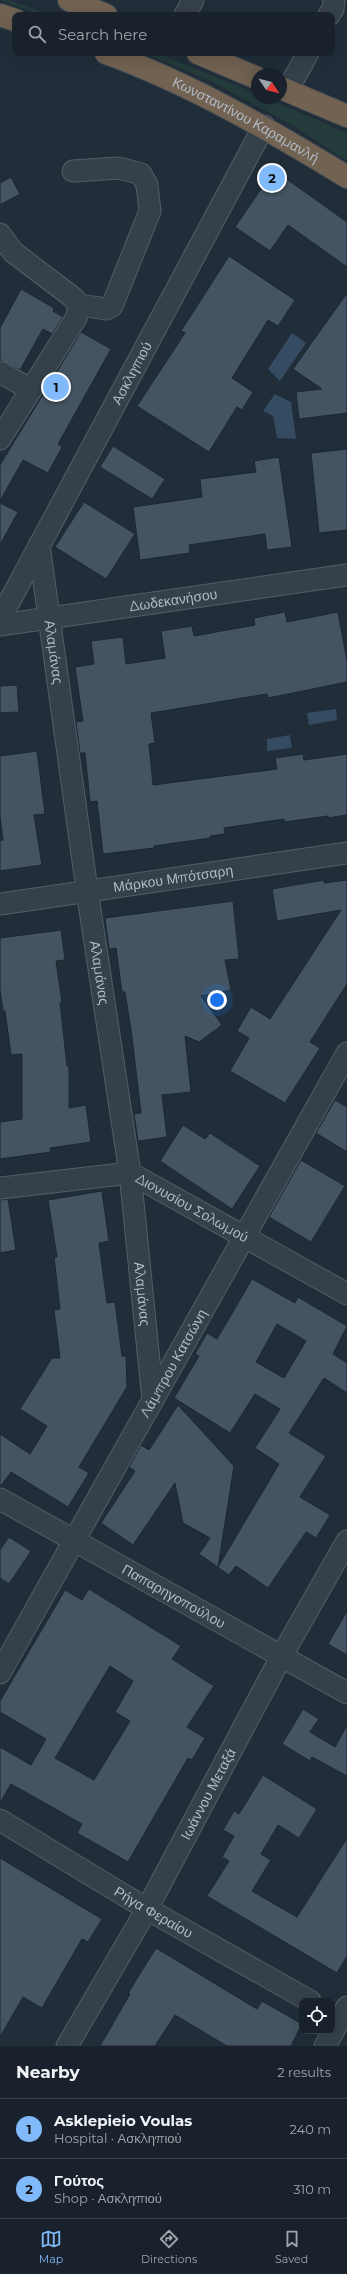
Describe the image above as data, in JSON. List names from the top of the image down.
{
  "streets": {
    "highway": ["Κωνσταντίνου Καραμανλή"],
    "street": [
      "Ασκληπιού",
      "Δωδεκανήσου",
      "Αλαμάνας",
      "Μάρκου Μπότσαρη",
      "Διονυσίου Σολωμού",
      "Λάμπρου Κατσώνη",
      "Παπαρηγοπούλου",
      "Ιωάννου Μεταξά",
      "Ρήγα Φεραίου"
    ]
  },
  "crossings": [
    ["Κωνσταντίνου Καραμανλή", "Ασκληπιού"],
    ["Ασκληπιού", "Αλαμάνας"],
    ["Δωδεκανήσου", "Αλαμάνας"],
    ["Αλαμάνας", "Μάρκου Μπότσαρη"],
    ["Αλαμάνας", "Διονυσίου Σολωμού"],
    ["Αλαμάνας", "Λάμπρου Κατσώνη"],
    ["Διονυσίου Σολωμού", "Λάμπρου Κατσώνη"],
    ["Λάμπρου Κατσώνη", "Παπαρηγοπούλου"],
    ["Παπαρηγοπούλου", "Ιωάννου Μεταξά"],
    ["Ιωάννου Μεταξά", "Ρήγα Φεραίου"]
  ],
  "north": "bottom right",
  "page": {
    "search": "Search here",
    "pins": ["2", "1"],
    "heading": ["Nearby", "2 results"],
    "list": [
      {
        "mark": "1",
        "name": "Asklepieio Voulas",
        "note": "Hospital · Ασκληπιού",
        "value": "240 m"
      },
      {
        "mark": "2",
        "name": "Γούτος",
        "note": "Shop · Ασκληπιού",
        "value": "310 m"
      }
    ],
    "nav": ["Map", "Directions", "Saved"]
  }
}
